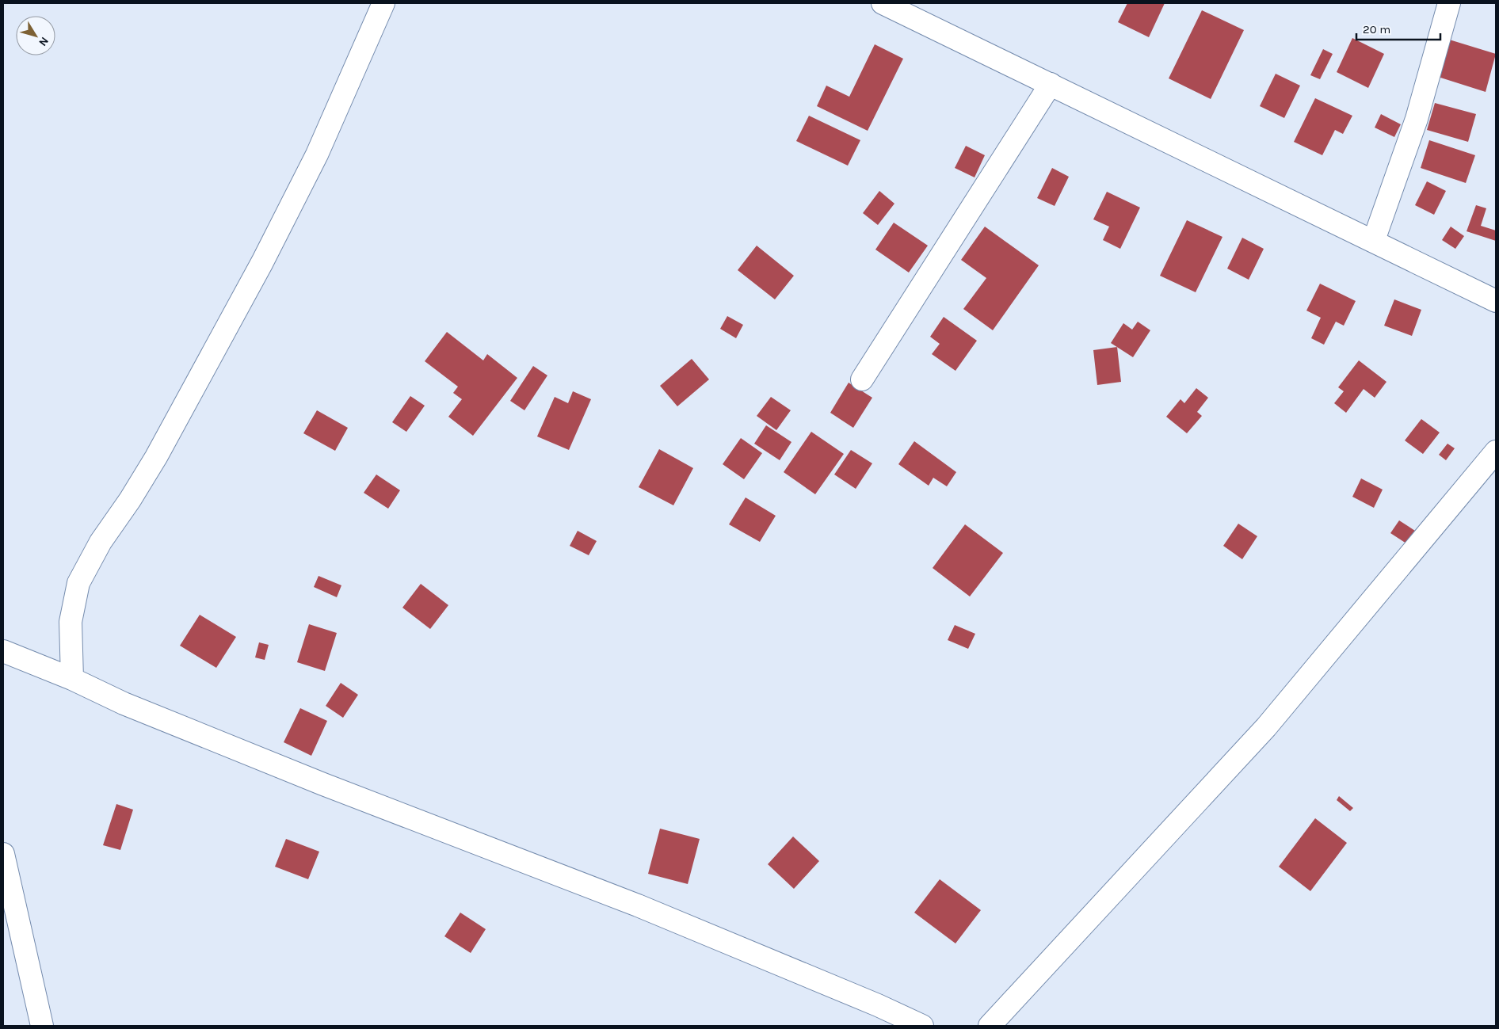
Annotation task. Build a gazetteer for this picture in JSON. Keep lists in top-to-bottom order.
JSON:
{
  "scale_bar": "20 m",
  "north": "bottom right"
}
